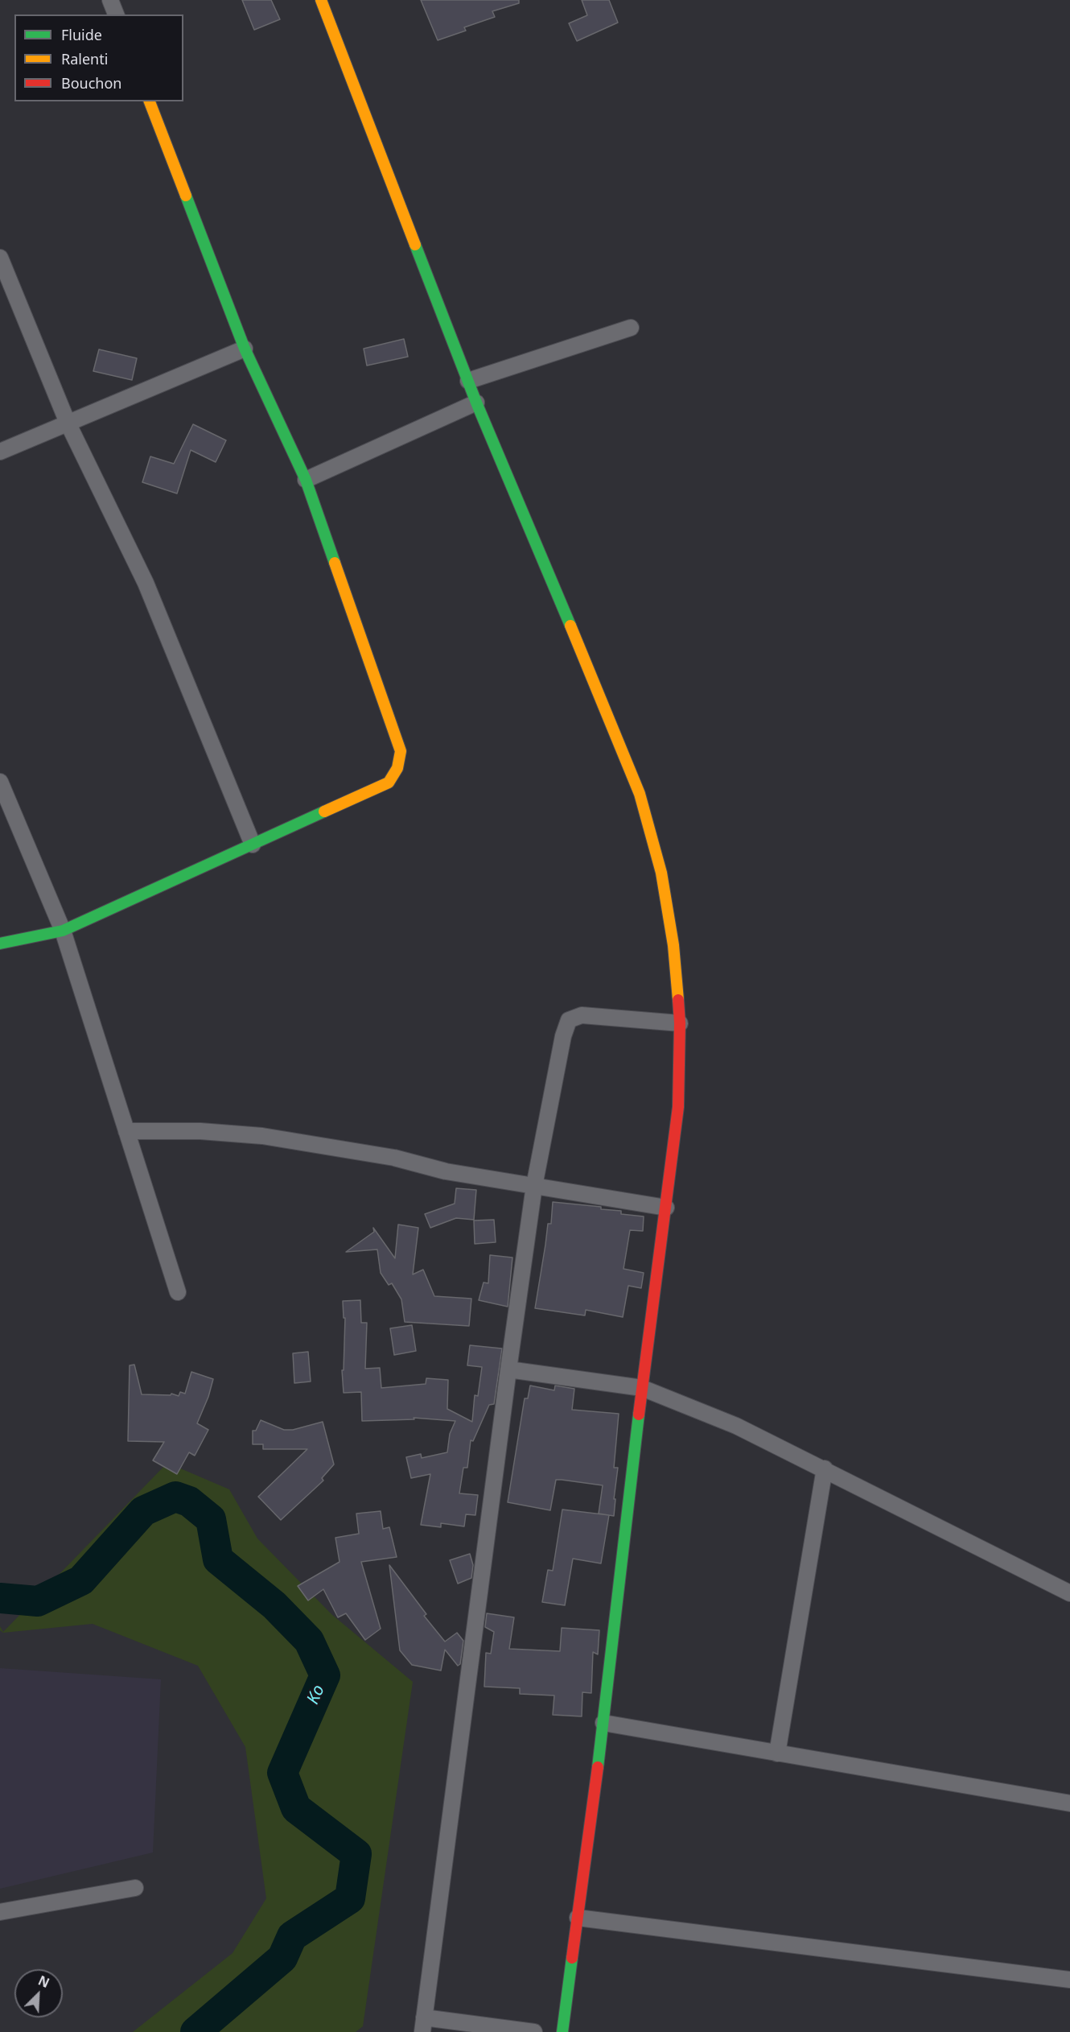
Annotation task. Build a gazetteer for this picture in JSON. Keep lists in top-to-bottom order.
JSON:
{
  "water": ["Ko"],
  "legend": ["Fluide", "Ralenti", "Bouchon"],
  "north": "top right"
}
